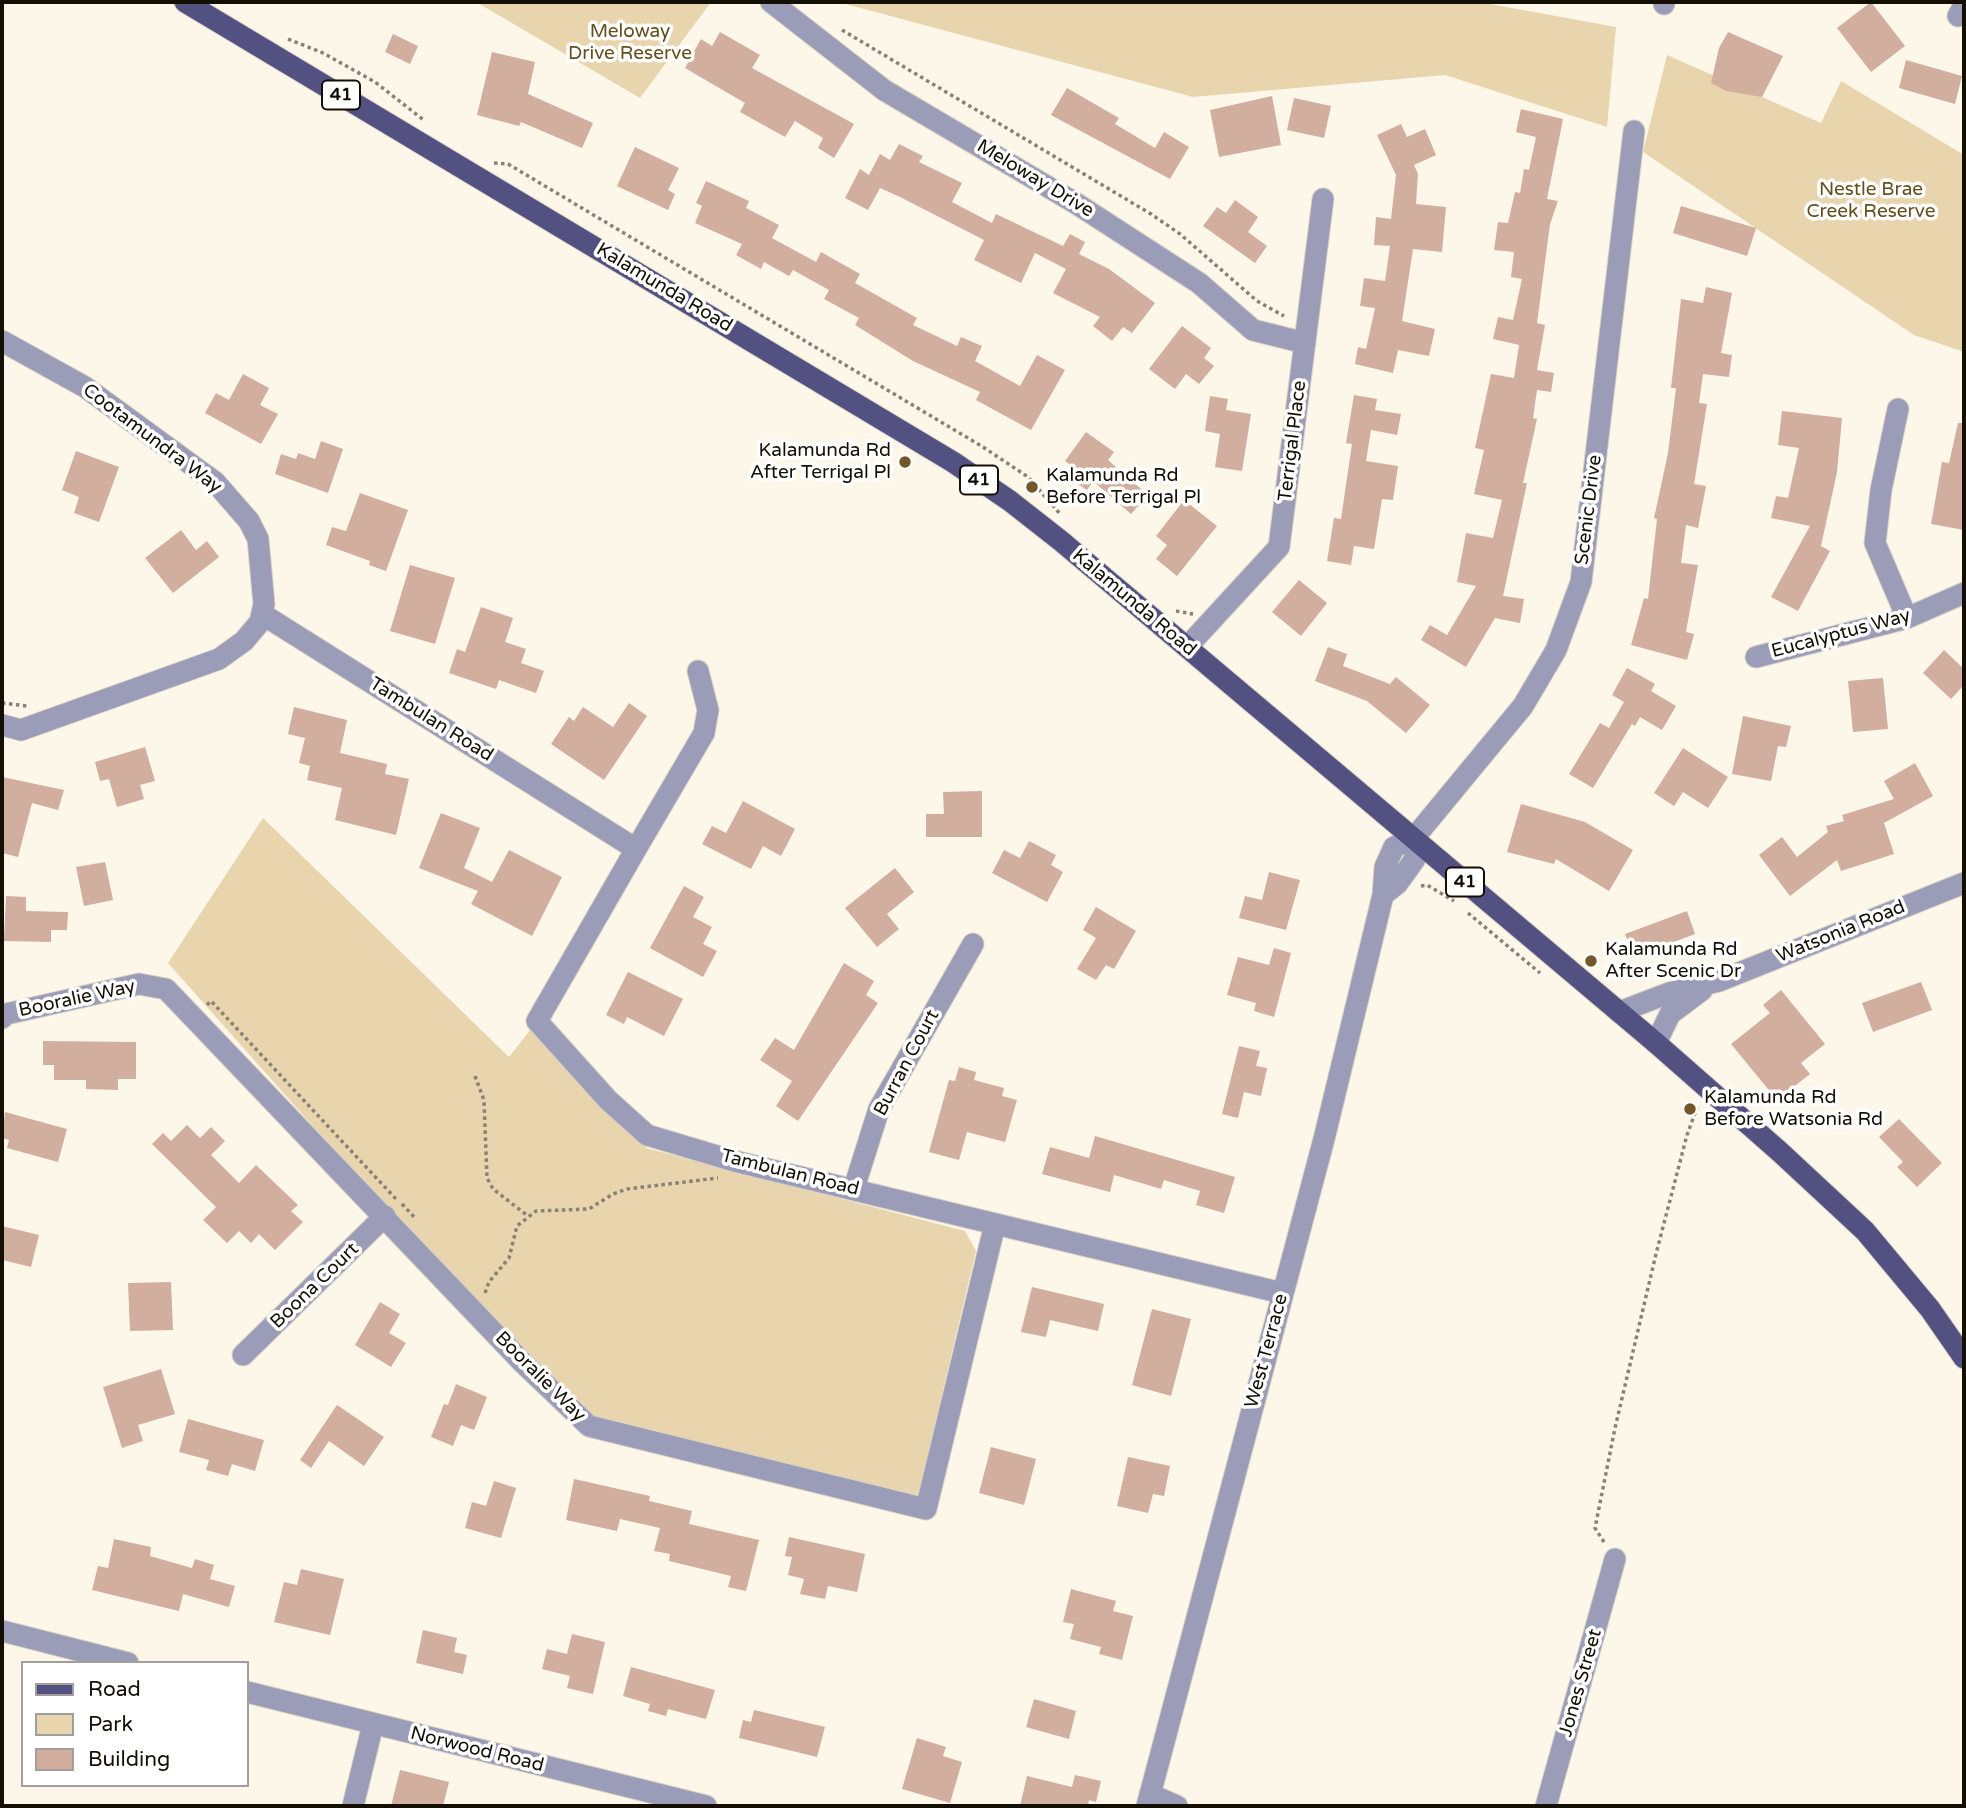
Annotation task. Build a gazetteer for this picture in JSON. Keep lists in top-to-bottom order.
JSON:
{
  "streets": {
    "main road": ["41", "Kalamunda Road"],
    "street": [
      "Meloway Drive",
      "Cootamundra Way",
      "Terrigal Place",
      "Scenic Drive",
      "Eucalyptus Way",
      "Tambulan Road",
      "Watsonia Road",
      "Booralie Way",
      "Burran Court",
      "Boona Court",
      "West Terrace",
      "Jones Street",
      "Norwood Road"
    ]
  },
  "crossings": [
    ["Meloway Drive", "Terrigal Place"],
    ["Kalamunda Road", "Terrigal Place"],
    ["Kalamunda Road", "Scenic Drive"],
    ["Kalamunda Road", "Watsonia Road"],
    ["Kalamunda Road", "West Terrace"],
    ["Cootamundra Way", "Tambulan Road"],
    ["Scenic Drive", "West Terrace"],
    ["Tambulan Road", "Booralie Way"],
    ["Tambulan Road", "Burran Court"],
    ["Tambulan Road", "West Terrace"],
    ["Booralie Way", "Boona Court"]
  ],
  "parks": ["Meloway Drive Reserve", "Nestle Brae Creek Reserve"],
  "places": [
    "Kalamunda Rd After Terrigal Pl",
    "Kalamunda Rd Before Terrigal Pl",
    "Kalamunda Rd After Scenic Dr",
    "Kalamunda Rd Before Watsonia Rd"
  ],
  "legend": ["Road", "Park", "Building"]
}
